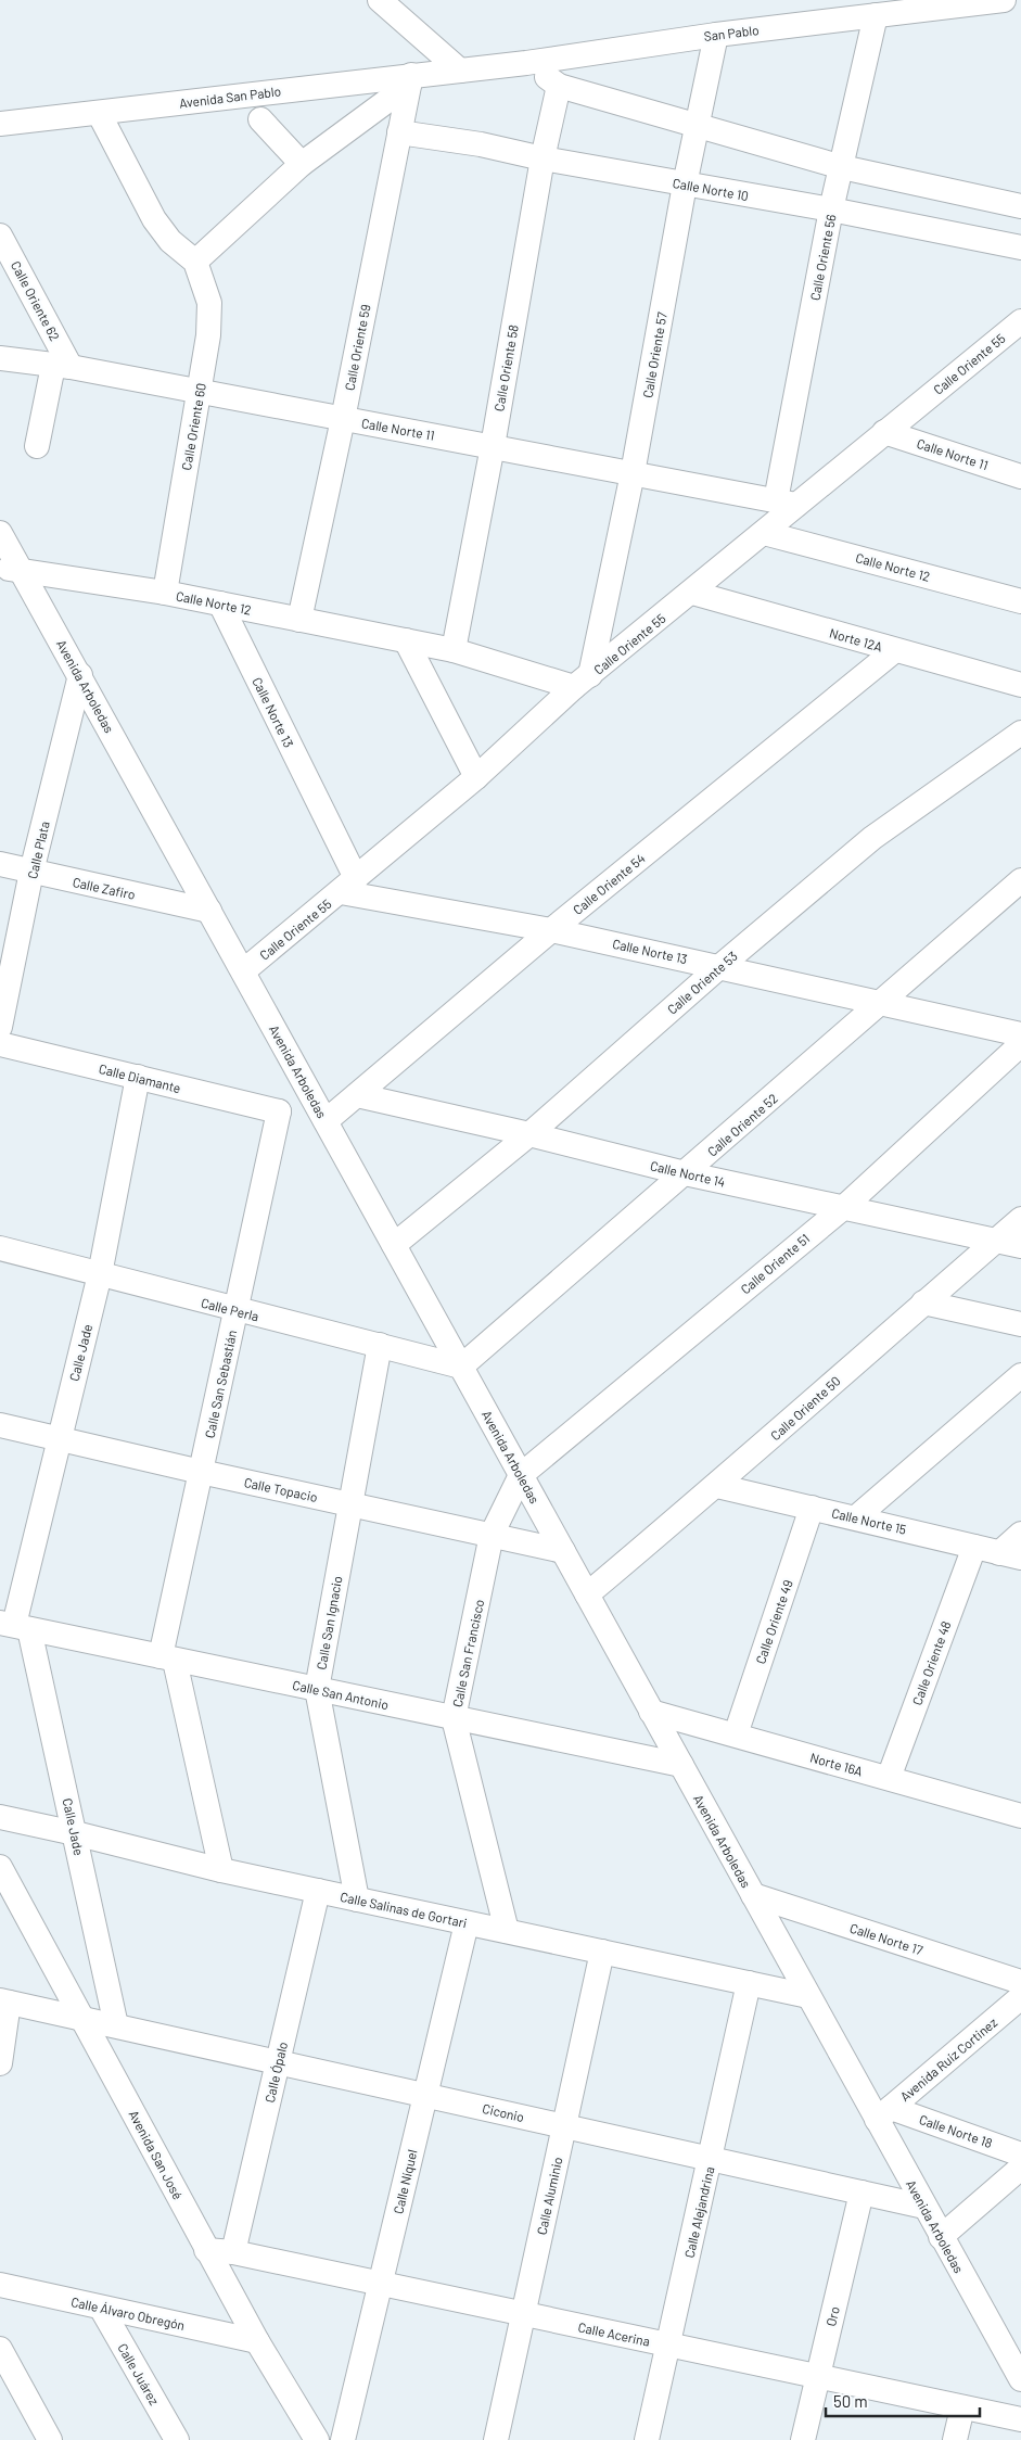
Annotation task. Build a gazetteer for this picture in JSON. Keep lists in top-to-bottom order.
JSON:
{
  "streets": {
    "street": [
      "San Pablo",
      "Avenida San Pablo",
      "Calle Norte 10",
      "Calle Oriente 56",
      "Calle Oriente 62",
      "Calle Oriente 59",
      "Calle Oriente 57",
      "Calle Oriente 55",
      "Calle Oriente 58",
      "Calle Oriente 60",
      "Calle Norte 11",
      "Calle Norte 12",
      "Norte 12A",
      "Avenida Arboledas",
      "Calle Norte 13",
      "Calle Plata",
      "Calle Oriente 54",
      "Calle Zafiro",
      "Calle Oriente 53",
      "Calle Diamante",
      "Calle Oriente 52",
      "Calle Norte 14",
      "Calle Oriente 51",
      "Calle Perla",
      "Calle Jade",
      "Calle San Sebastián",
      "Calle Oriente 50",
      "Calle Topacio",
      "Calle Norte 15",
      "Calle Oriente 49",
      "Calle San Ignacio",
      "Calle San Francisco",
      "Calle Oriente 48",
      "Calle San Antonio",
      "Norte 16A",
      "Calle Salinas de Gortari",
      "Calle Norte 17",
      "Avenida Ruiz Cortinez",
      "Calle Ópalo",
      "Ciconio",
      "Calle Norte 18",
      "Avenida San José",
      "Calle Níquel",
      "Calle Aluminio",
      "Calle Alejandrina",
      "Calle Álvaro Obregón",
      "Oro",
      "Calle Acerina",
      "Calle Juárez"
    ]
  },
  "crossings": [
    ["San Pablo", "Avenida San Pablo"],
    ["San Pablo", "Calle Oriente 56"],
    ["San Pablo", "Calle Oriente 57"],
    ["Avenida San Pablo", "Calle Oriente 59"],
    ["Calle Norte 10", "Calle Oriente 56"],
    ["Calle Norte 10", "Calle Oriente 59"],
    ["Calle Norte 10", "Calle Oriente 57"],
    ["Calle Norte 10", "Calle Oriente 58"],
    ["Calle Oriente 56", "Calle Oriente 55"],
    ["Calle Oriente 56", "Calle Norte 11"],
    ["Calle Oriente 62", "Calle Norte 11"],
    ["Calle Oriente 59", "Calle Norte 11"],
    ["Calle Oriente 59", "Calle Norte 12"],
    ["Calle Oriente 57", "Calle Oriente 55"],
    ["Calle Oriente 57", "Calle Norte 11"],
    ["Calle Oriente 57", "Calle Norte 12"],
    ["Calle Oriente 55", "Calle Norte 11"],
    ["Calle Oriente 55", "Calle Norte 12"],
    ["Calle Oriente 55", "Norte 12A"],
    ["Calle Oriente 55", "Avenida Arboledas"],
    ["Calle Oriente 55", "Calle Norte 13"],
    ["Calle Oriente 58", "Calle Norte 11"],
    ["Calle Oriente 58", "Calle Norte 12"],
    ["Calle Oriente 60", "Calle Norte 11"],
    ["Calle Oriente 60", "Calle Norte 12"],
    ["Calle Norte 12", "Avenida Arboledas"],
    ["Calle Norte 12", "Calle Norte 13"],
    ["Norte 12A", "Calle Oriente 54"],
    ["Avenida Arboledas", "Calle Plata"],
    ["Avenida Arboledas", "Calle Oriente 54"],
    ["Avenida Arboledas", "Calle Zafiro"],
    ["Avenida Arboledas", "Calle Oriente 53"],
    ["Avenida Arboledas", "Calle Oriente 52"],
    ["Avenida Arboledas", "Calle Oriente 51"],
    ["Avenida Arboledas", "Calle Perla"],
    ["Avenida Arboledas", "Calle Oriente 50"],
    ["Avenida Arboledas", "Calle Topacio"],
    ["Avenida Arboledas", "Calle San Francisco"],
    ["Avenida Arboledas", "Calle San Antonio"],
    ["Avenida Arboledas", "Norte 16A"],
    ["Avenida Arboledas", "Calle Salinas de Gortari"],
    ["Avenida Arboledas", "Calle Norte 17"],
    ["Avenida Arboledas", "Avenida Ruiz Cortinez"],
    ["Avenida Arboledas", "Ciconio"],
    ["Avenida Arboledas", "Calle Norte 18"],
    ["Calle Norte 13", "Calle Oriente 54"],
    ["Calle Norte 13", "Calle Oriente 53"],
    ["Calle Norte 13", "Calle Oriente 52"],
    ["Calle Plata", "Calle Zafiro"],
    ["Calle Oriente 54", "Calle Norte 14"],
    ["Calle Oriente 53", "Calle Norte 14"],
    ["Calle Diamante", "Calle Jade"],
    ["Calle Diamante", "Calle San Sebastián"],
    ["Calle Oriente 52", "Calle Norte 14"],
    ["Calle Oriente 52", "Calle Perla"],
    ["Calle Norte 14", "Calle Oriente 51"],
    ["Calle Norte 14", "Calle Oriente 50"],
    ["Calle Oriente 51", "Calle San Francisco"],
    ["Calle Perla", "Calle Jade"],
    ["Calle Perla", "Calle San Sebastián"],
    ["Calle Perla", "Calle San Ignacio"],
    ["Calle Jade", "Calle Topacio"],
    ["Calle Jade", "Calle San Antonio"],
    ["Calle Jade", "Calle Salinas de Gortari"],
    ["Calle Jade", "Ciconio"],
    ["Calle San Sebastián", "Calle Topacio"],
    ["Calle San Sebastián", "Calle San Antonio"],
    ["Calle San Sebastián", "Calle Salinas de Gortari"],
    ["Calle Oriente 50", "Calle Norte 15"],
    ["Calle Topacio", "Calle San Ignacio"],
    ["Calle Topacio", "Calle San Francisco"],
    ["Calle Norte 15", "Calle Oriente 49"],
    ["Calle Norte 15", "Calle Oriente 48"],
    ["Calle Oriente 49", "Norte 16A"],
    ["Calle San Ignacio", "Calle San Antonio"],
    ["Calle San Ignacio", "Calle Salinas de Gortari"],
    ["Calle San Francisco", "Calle San Antonio"],
    ["Calle San Francisco", "Calle Salinas de Gortari"],
    ["Calle Oriente 48", "Norte 16A"],
    ["Calle Salinas de Gortari", "Calle Ópalo"],
    ["Calle Salinas de Gortari", "Calle Níquel"],
    ["Calle Salinas de Gortari", "Calle Aluminio"],
    ["Calle Salinas de Gortari", "Calle Alejandrina"],
    ["Avenida Ruiz Cortinez", "Calle Norte 18"],
    ["Calle Ópalo", "Ciconio"],
    ["Calle Ópalo", "Calle Acerina"],
    ["Ciconio", "Avenida San José"],
    ["Ciconio", "Calle Níquel"],
    ["Ciconio", "Calle Aluminio"],
    ["Ciconio", "Calle Alejandrina"],
    ["Ciconio", "Oro"],
    ["Avenida San José", "Calle Álvaro Obregón"],
    ["Avenida San José", "Calle Acerina"],
    ["Calle Níquel", "Calle Acerina"],
    ["Calle Aluminio", "Calle Acerina"],
    ["Calle Alejandrina", "Calle Acerina"],
    ["Calle Álvaro Obregón", "Calle Juárez"],
    ["Oro", "Calle Acerina"]
  ],
  "scale_bar": "50 m"
}
